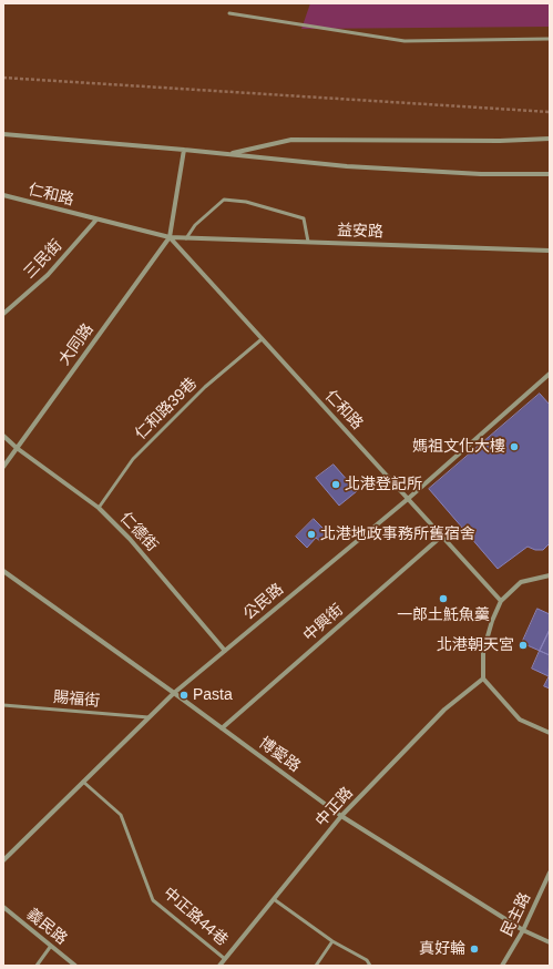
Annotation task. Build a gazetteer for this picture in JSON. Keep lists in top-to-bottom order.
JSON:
{
  "streets": {
    "street": [
      "仁和路",
      "益安路",
      "三民街",
      "大同路",
      "仁德街",
      "公民路",
      "中興街",
      "博愛路",
      "中正路",
      "民主路",
      "義民路"
    ],
    "lane": ["仁和路39巷", "賜福街", "中正路44巷"]
  },
  "crossings": [
    ["仁和路", "益安路"],
    ["仁和路", "三民街"],
    ["仁和路", "大同路"],
    ["仁和路", "仁和路39巷"],
    ["仁和路", "公民路"],
    ["仁和路", "中興街"],
    ["益安路", "大同路"],
    ["大同路", "仁德街"],
    ["仁和路39巷", "仁德街"],
    ["仁德街", "公民路"],
    ["公民路", "賜福街"],
    ["公民路", "博愛路"],
    ["公民路", "中正路44巷"],
    ["中興街", "博愛路"],
    ["博愛路", "中正路"],
    ["博愛路", "民主路"],
    ["中正路", "中正路44巷"]
  ],
  "places": [
    "媽祖文化大樓",
    "北港登記所",
    "北港地政事務所舊宿舍",
    "一郎土魠魚羹",
    "北港朝天宮",
    "Pasta",
    "真好輪"
  ]
}
